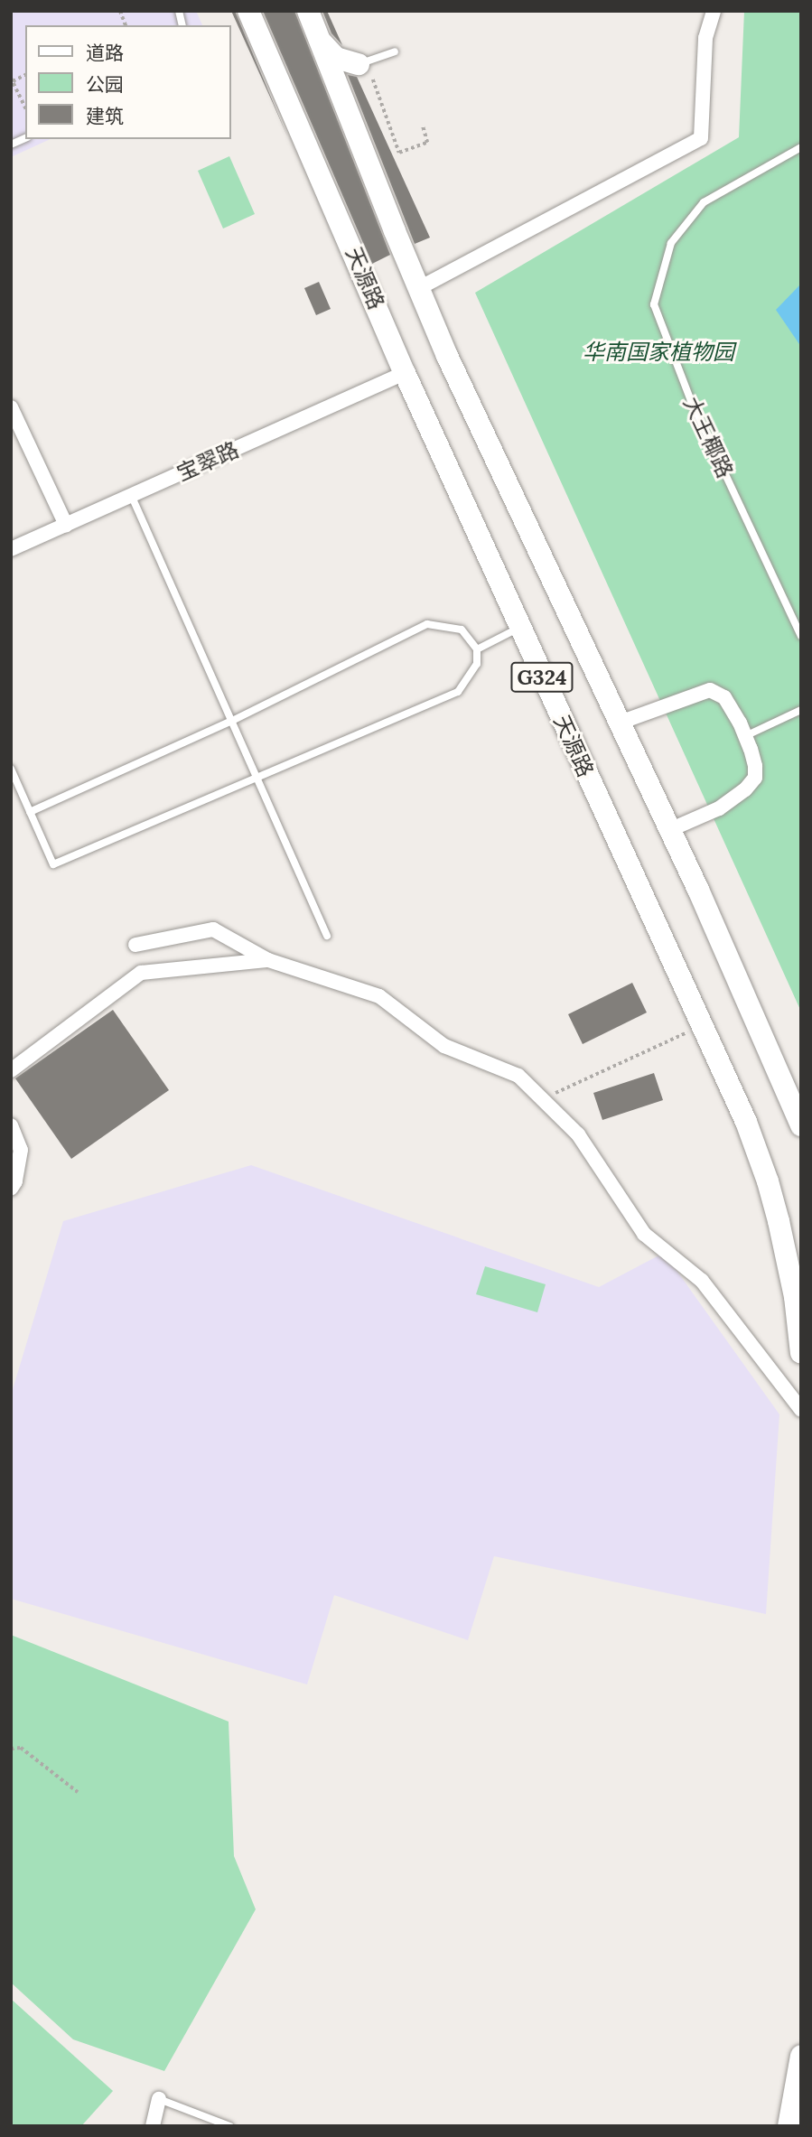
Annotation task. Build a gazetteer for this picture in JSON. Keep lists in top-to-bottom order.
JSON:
{
  "streets": {
    "highway": ["天源路", "G324"],
    "street": ["宝翠路"],
    "lane": ["大王椰路"]
  },
  "crossings": [
    ["天源路", "宝翠路"]
  ],
  "parks": ["华南国家植物园"],
  "legend": ["道路", "公园", "建筑"]
}
